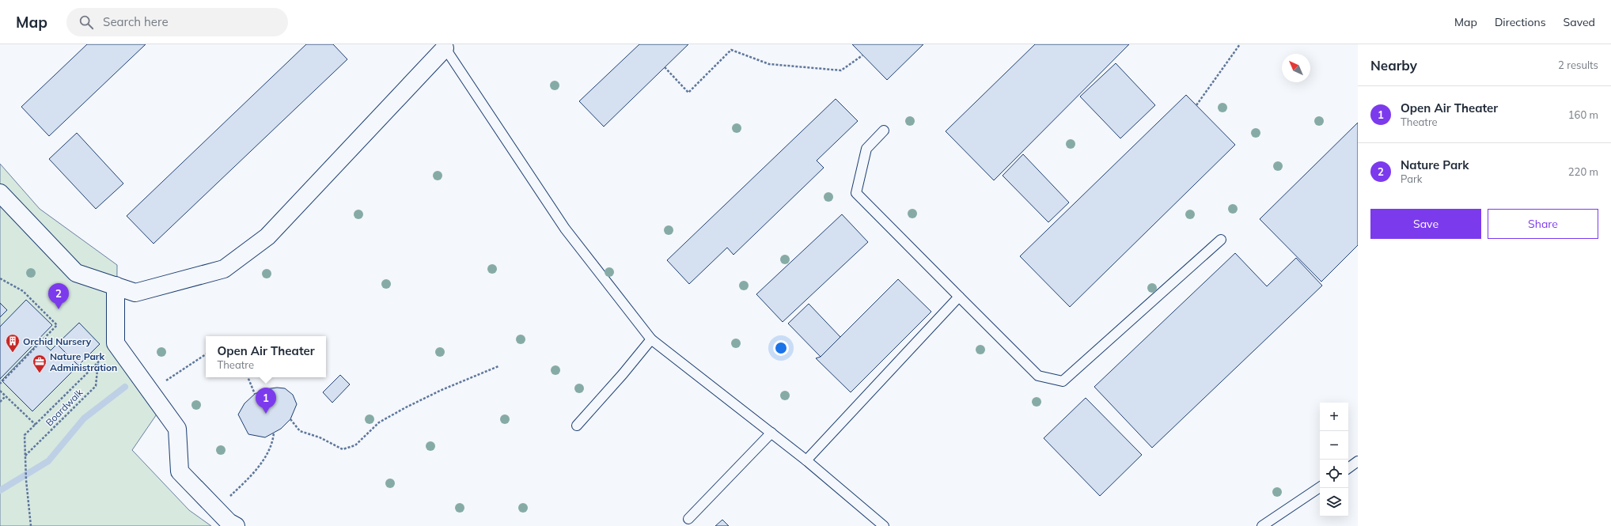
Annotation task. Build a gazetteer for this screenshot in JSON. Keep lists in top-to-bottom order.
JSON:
{
  "streets": {
    "path": ["Boardwalk"]
  },
  "places": {
    "building": ["Orchid Nursery"],
    "office": ["Nature Park Administration"]
  },
  "north": "top left",
  "page": {
    "header": "Map",
    "search": "Search here",
    "nav": ["Map", "Directions", "Saved"],
    "heading": ["Nearby", "2 results"],
    "list": [
      {
        "mark": "1",
        "name": "Open Air Theater",
        "note": "Theatre",
        "value": "160 m"
      },
      {
        "mark": "2",
        "name": "Nature Park",
        "note": "Park",
        "value": "220 m"
      }
    ],
    "buttons": ["Save", "Share"],
    "pins": ["2", "1"],
    "popup": ["Open Air Theater", "Theatre"],
    "map_buttons": ["+", "−"]
  }
}
